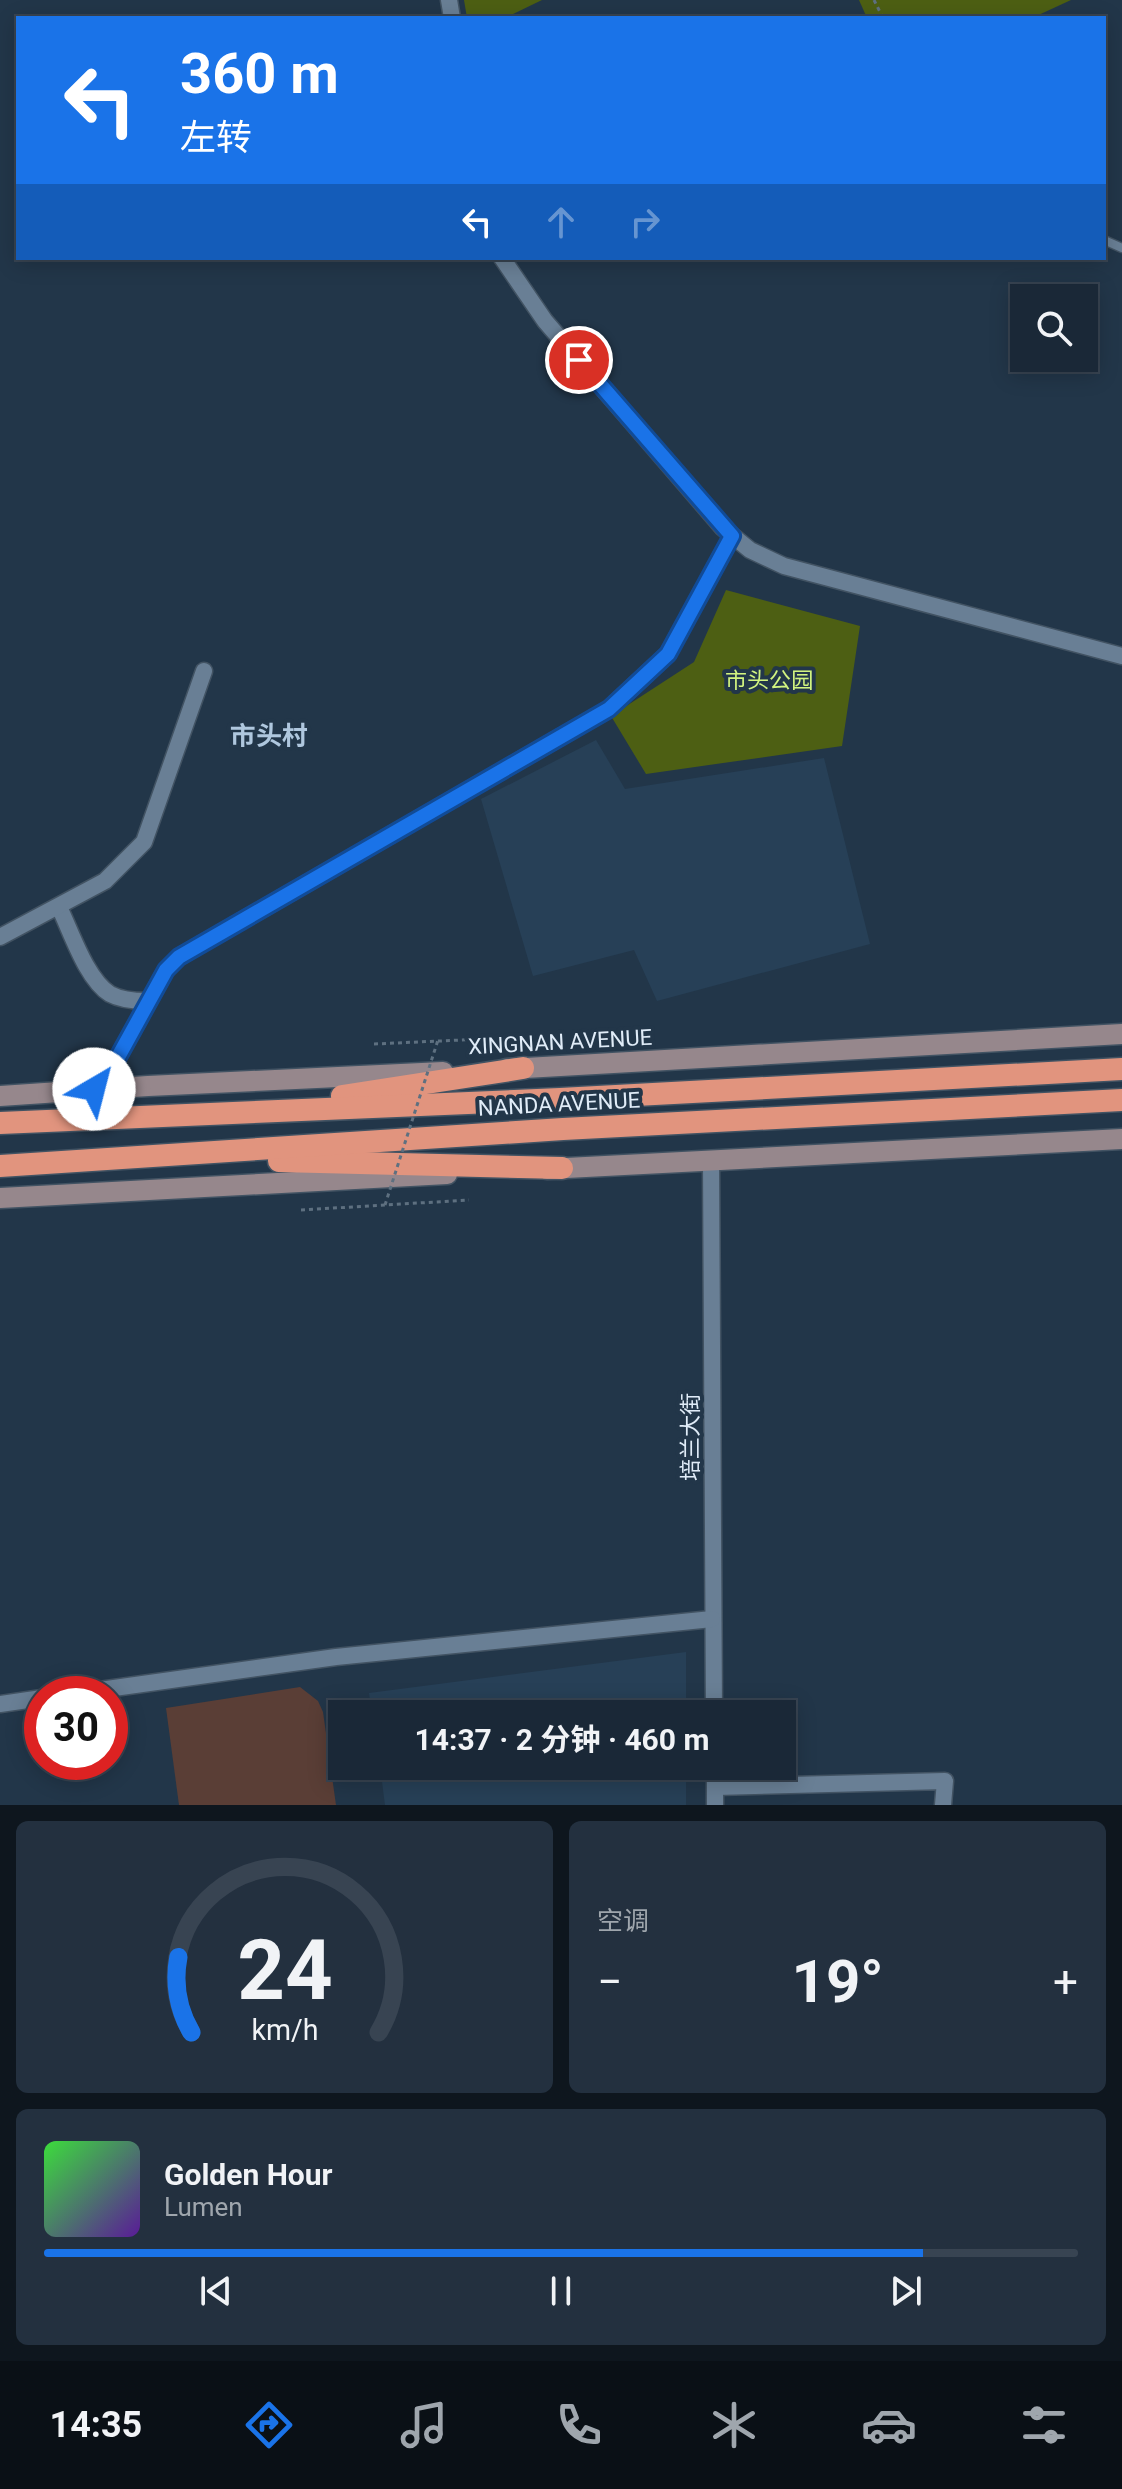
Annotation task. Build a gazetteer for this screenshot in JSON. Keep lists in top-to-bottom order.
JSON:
{
  "streets": {
    "highway": ["NANDA AVENUE"],
    "main road": ["XINGNAN AVENUE"],
    "street": ["培兰大街"]
  },
  "districts": ["市头村"],
  "parks": ["市头公园"],
  "page": {
    "turn": ["360 m", "左转"],
    "limit": "30",
    "trip": "14:37 · 2 分钟 · 460 m",
    "tile": "空调",
    "heat": ["−", "19°", "+"],
    "song": ["Golden Hour", "Lumen"],
    "tabs": "14:35",
    "gauge": ["24", "km/h"]
  }
}
